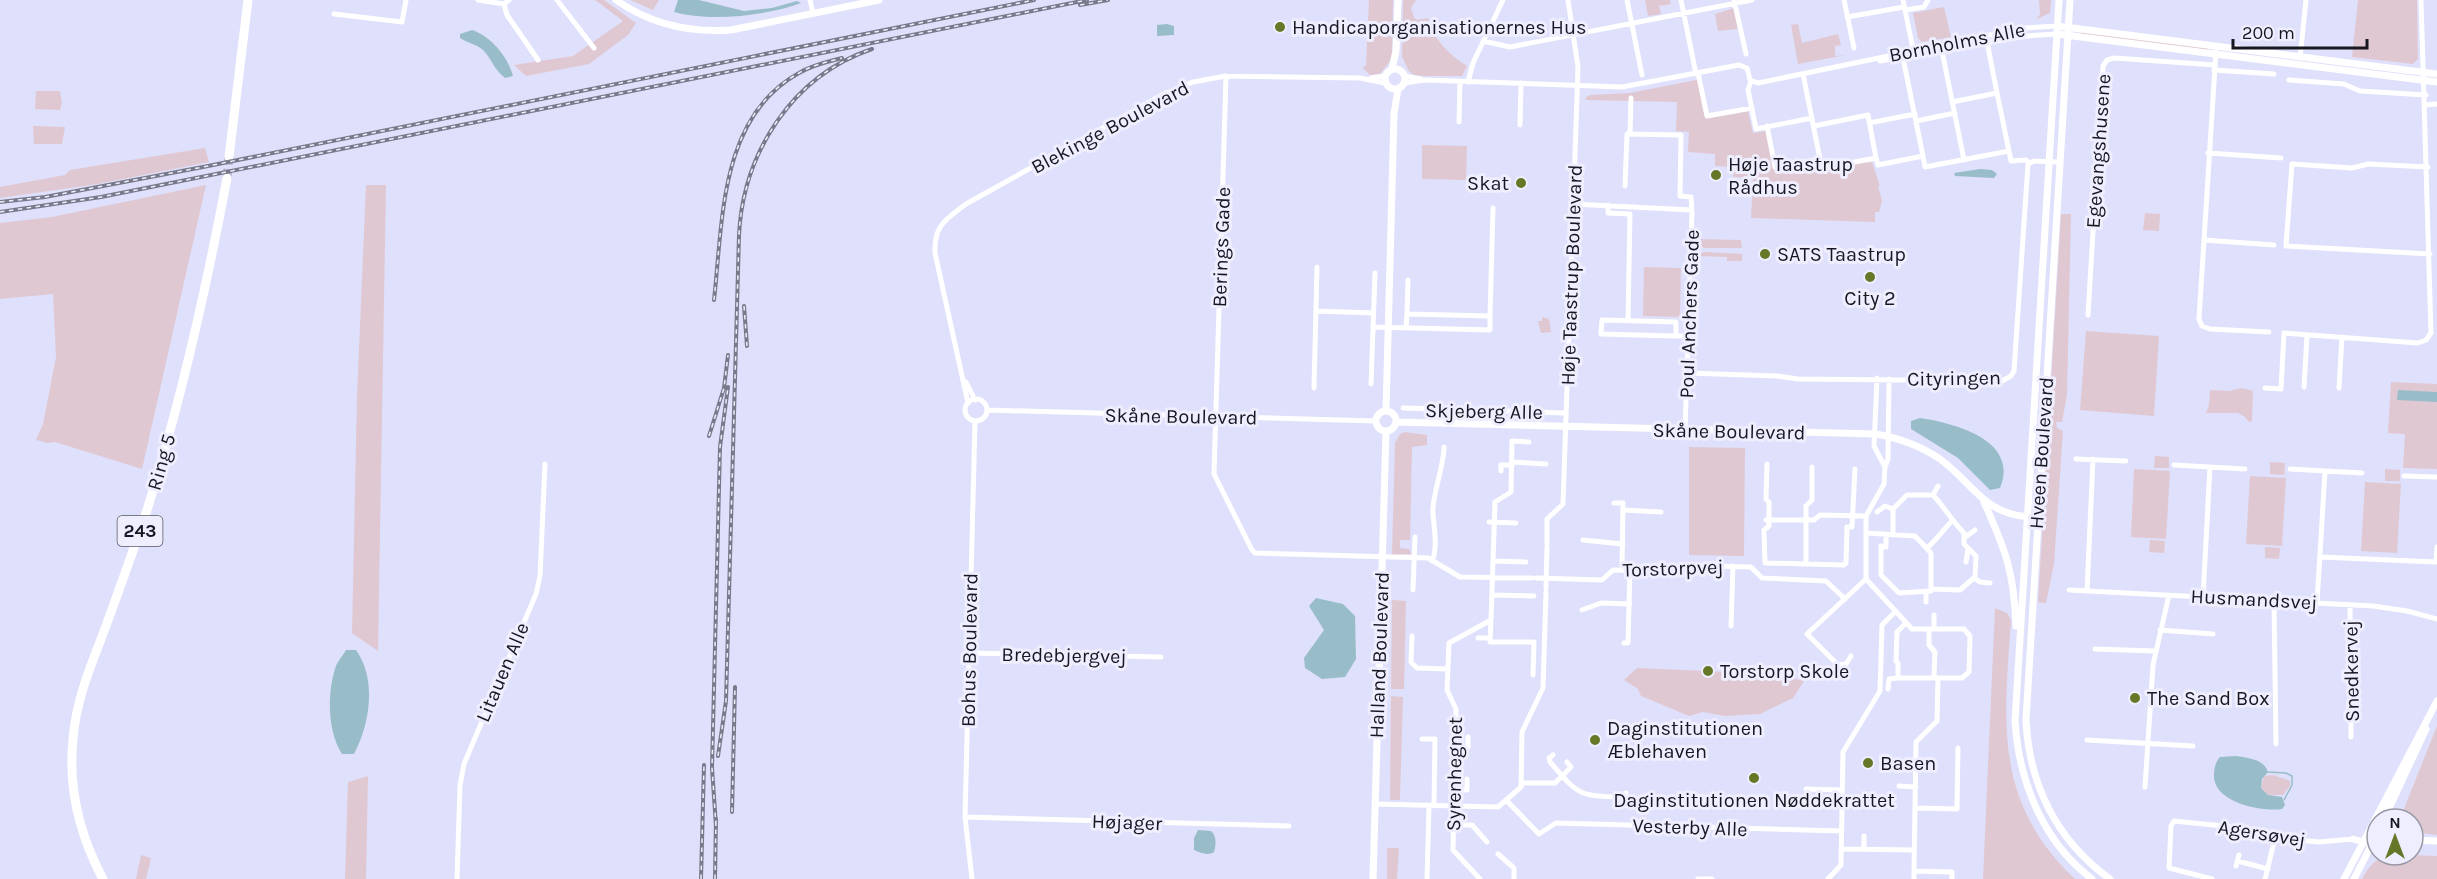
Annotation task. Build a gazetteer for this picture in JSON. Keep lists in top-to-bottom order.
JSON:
{
  "streets": {
    "highway": ["Ring 5", "243"],
    "street": [
      "Bornholms Alle",
      "Blekinge Boulevard",
      "Egevangshusene",
      "Berings Gade",
      "Høje Taastrup Boulevard",
      "Poul Anchers Gade",
      "Cityringen",
      "Skjeberg Alle",
      "Skåne Boulevard",
      "Hveen Boulevard",
      "Torstorpvej",
      "Husmandsvej",
      "Bohus Boulevard",
      "Bredebjergvej",
      "Halland Boulevard",
      "Snedkervej",
      "Litauen Alle",
      "Syrenhegnet",
      "Højager",
      "Vesterby Alle",
      "Agersøvej"
    ]
  },
  "crossings": [
    ["Bornholms Alle", "Hveen Boulevard"],
    ["Blekinge Boulevard", "Berings Gade"],
    ["Berings Gade", "Skåne Boulevard"],
    ["Berings Gade", "Halland Boulevard"],
    ["Høje Taastrup Boulevard", "Poul Anchers Gade"],
    ["Høje Taastrup Boulevard", "Skjeberg Alle"],
    ["Høje Taastrup Boulevard", "Torstorpvej"],
    ["Poul Anchers Gade", "Cityringen"],
    ["Poul Anchers Gade", "Skåne Boulevard"],
    ["Skåne Boulevard", "Hveen Boulevard"],
    ["Skåne Boulevard", "Bohus Boulevard"],
    ["Skåne Boulevard", "Halland Boulevard"],
    ["Husmandsvej", "Snedkervej"],
    ["Bohus Boulevard", "Bredebjergvej"],
    ["Bohus Boulevard", "Højager"]
  ],
  "places": [
    "Handicaporganisationernes Hus",
    "Høje Taastrup Rådhus",
    "Skat",
    "SATS Taastrup",
    "City 2",
    "Torstorp Skole",
    "The Sand Box",
    "Daginstitutionen Æblehaven",
    "Basen",
    "Daginstitutionen Nøddekrattet"
  ],
  "scale_bar": "200 m",
  "north": "top"
}
